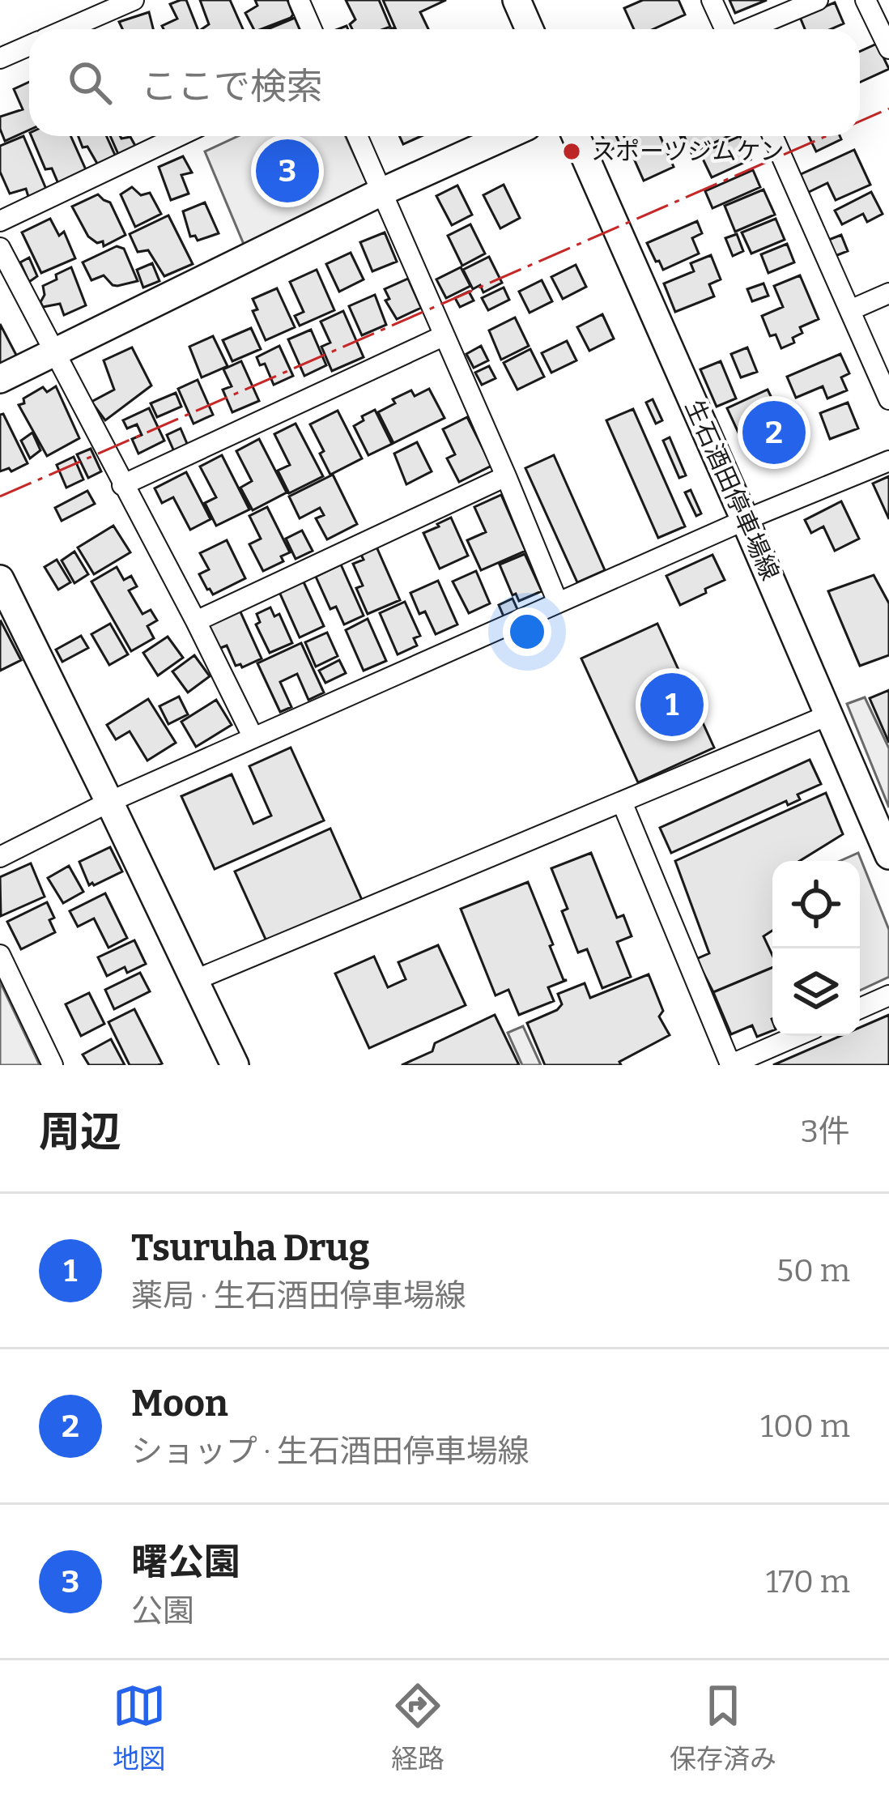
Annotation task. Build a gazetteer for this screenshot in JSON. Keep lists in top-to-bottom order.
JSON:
{
  "streets": {
    "street": ["生石酒田停車場線"]
  },
  "places": ["スポーツジムケン"],
  "page": {
    "search": "ここで検索",
    "pins": ["3", "2", "1"],
    "heading": ["周辺", "3件"],
    "list": [
      {
        "mark": "1",
        "name": "Tsuruha Drug",
        "note": "薬局 · 生石酒田停車場線",
        "value": "50 m"
      },
      {
        "mark": "2",
        "name": "Moon",
        "note": "ショップ · 生石酒田停車場線",
        "value": "100 m"
      },
      {
        "mark": "3",
        "name": "曙公園",
        "note": "公園",
        "value": "170 m"
      }
    ],
    "nav": ["地図", "経路", "保存済み"]
  }
}
